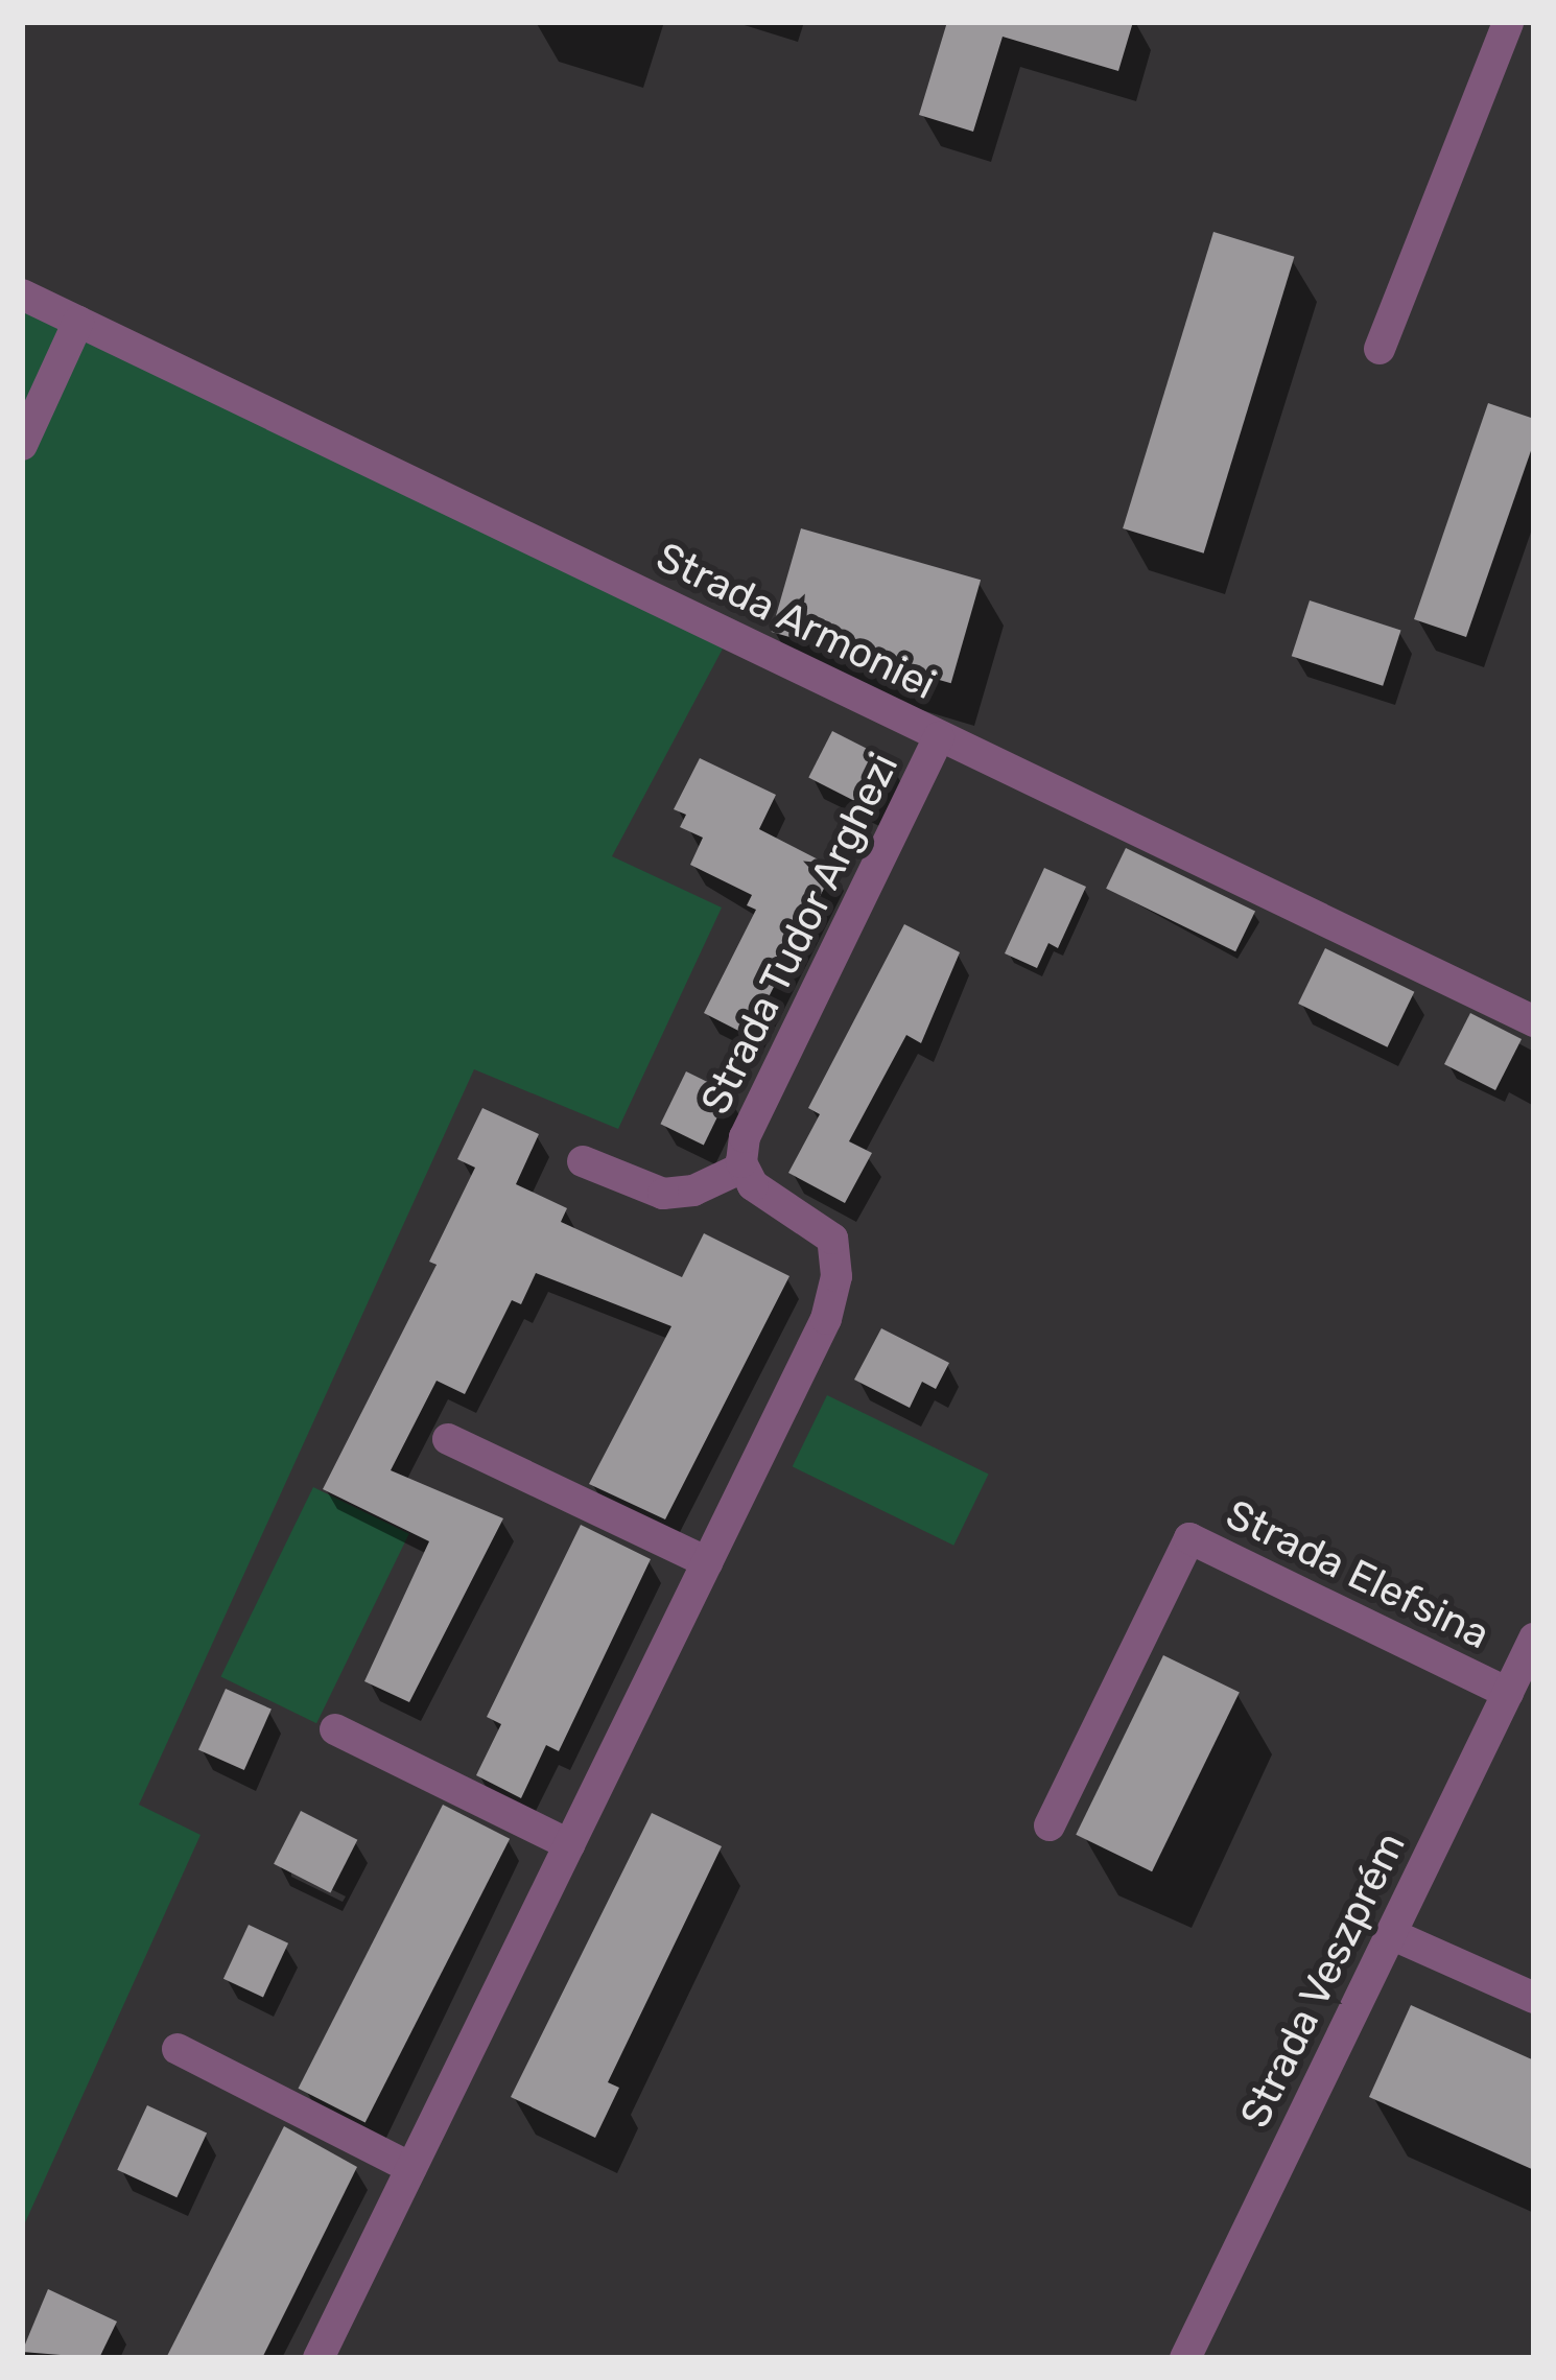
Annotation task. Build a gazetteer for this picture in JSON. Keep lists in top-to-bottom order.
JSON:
{
  "streets": {
    "street": [
      "Strada Armoniei",
      "Strada Tudor Arghezi",
      "Strada Elefsina",
      "Strada Veszprém"
    ]
  },
  "crossings": [
    ["Strada Armoniei", "Strada Tudor Arghezi"],
    ["Strada Elefsina", "Strada Veszprém"]
  ]
}
